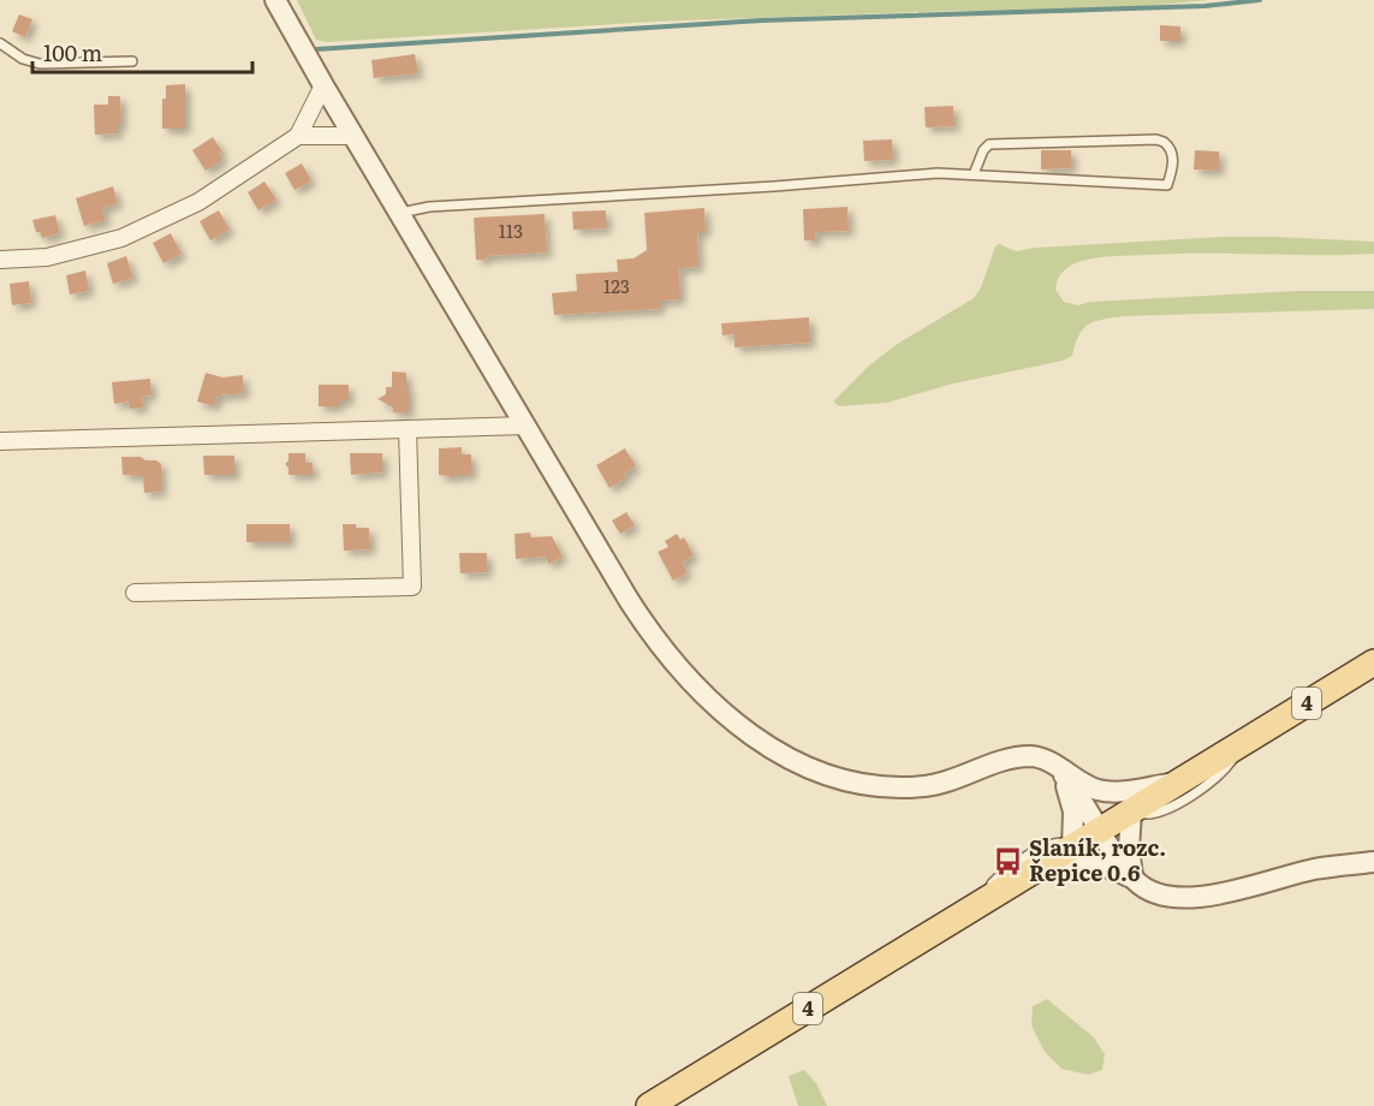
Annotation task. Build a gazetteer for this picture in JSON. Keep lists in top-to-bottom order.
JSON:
{
  "streets": {
    "main road": ["4"]
  },
  "places": {
    "bus stop": ["Slaník, rozc. Řepice 0.6"]
  },
  "house_numbers": ["113", "123"],
  "scale_bar": "100 m"
}
